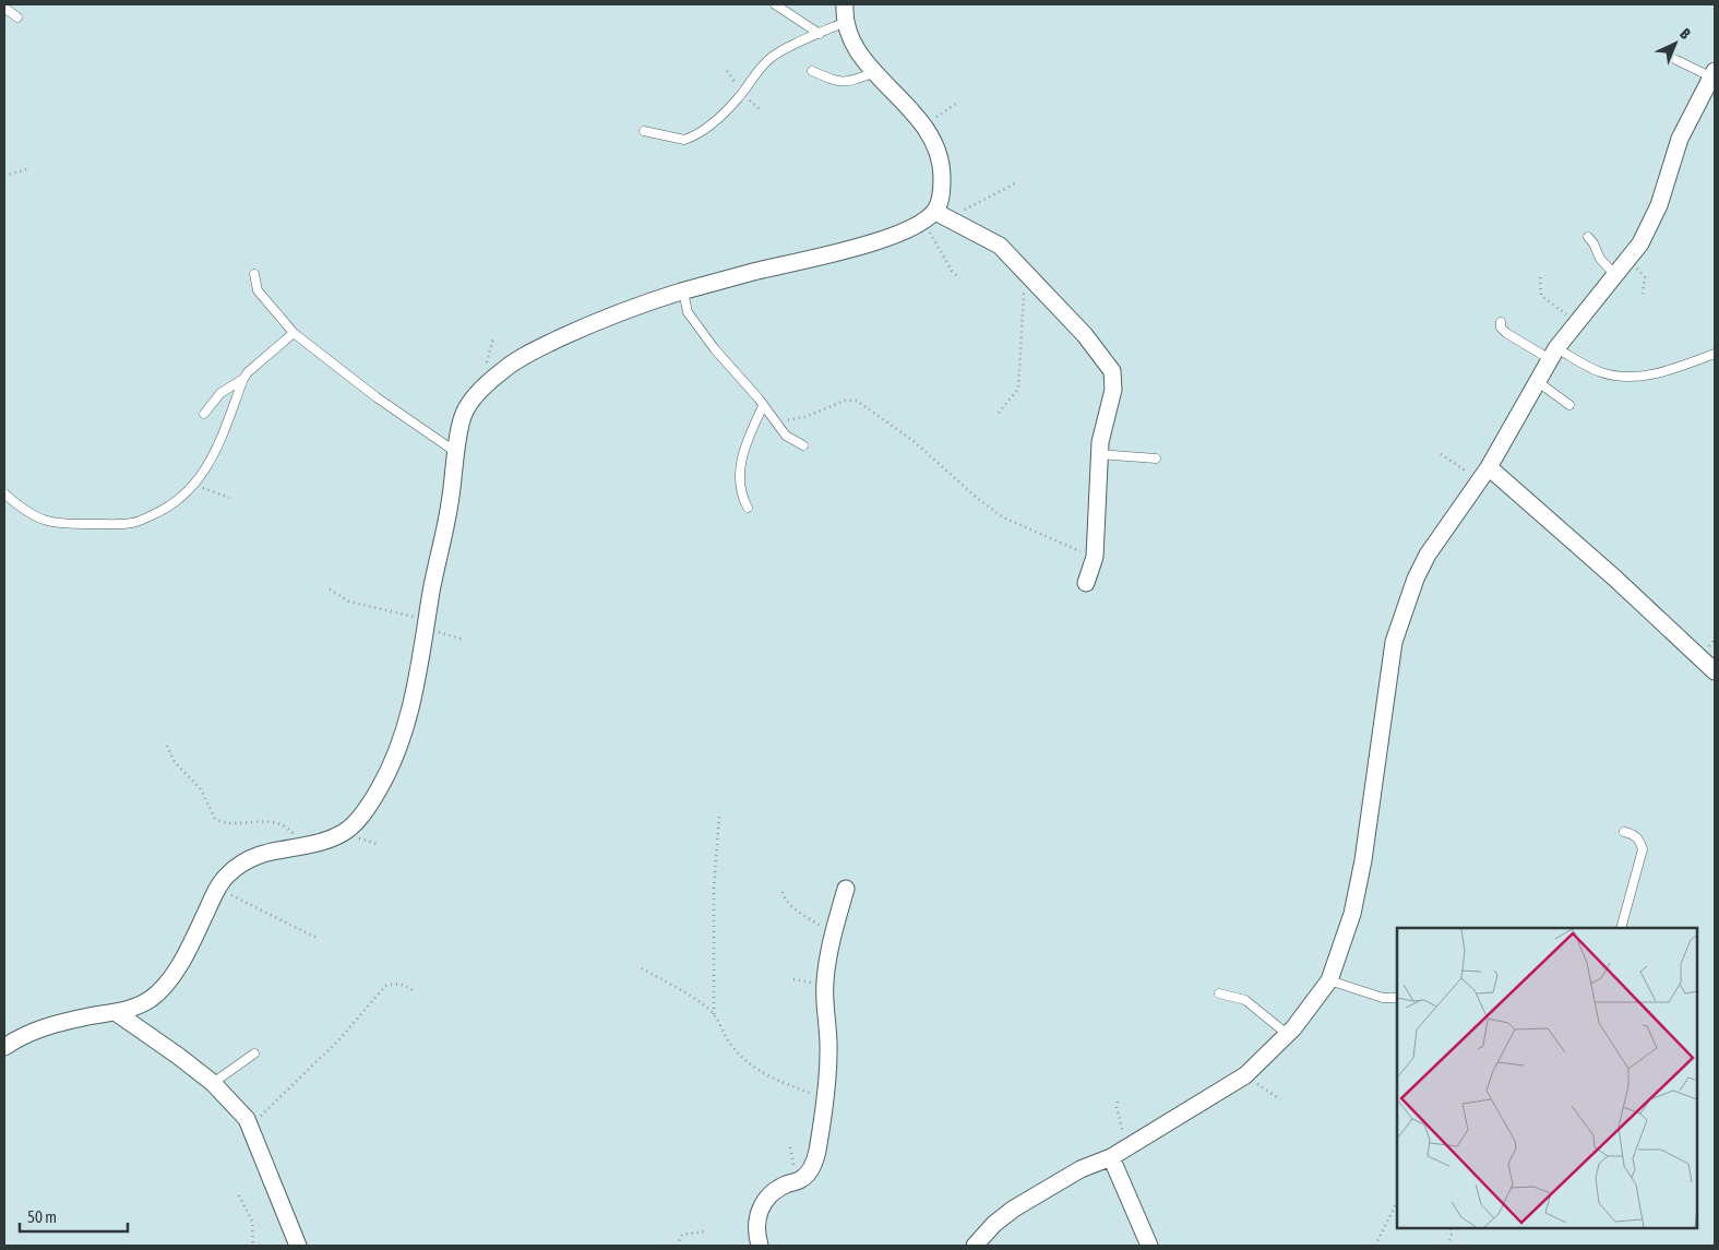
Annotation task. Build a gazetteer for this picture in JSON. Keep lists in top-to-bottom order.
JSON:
{
  "scale_bar": "50 m",
  "north": "top right"
}
